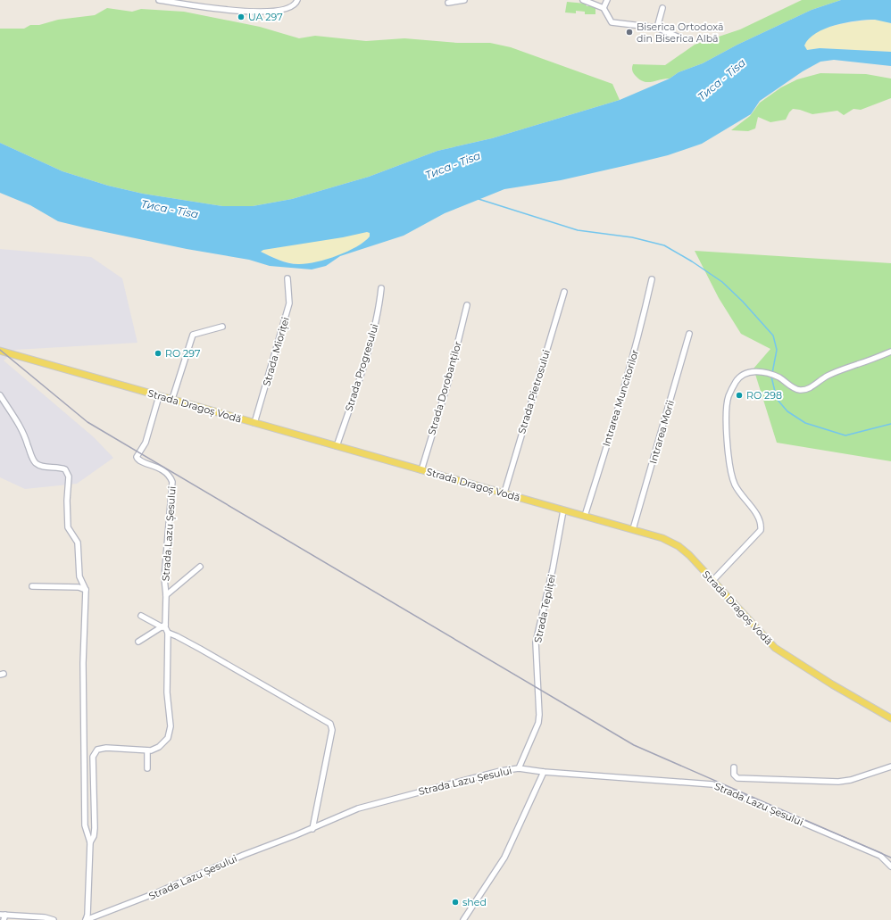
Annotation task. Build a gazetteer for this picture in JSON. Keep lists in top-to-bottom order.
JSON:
{
  "streets": {
    "main road": ["Strada Dragoș Vodă"],
    "street": [
      "Strada Mioriței",
      "Strada Progresului",
      "Strada Dorobanților",
      "Strada Pietrosului",
      "Intrarea Muncitorilor",
      "Intrarea Morii",
      "Strada Lazu Șesului",
      "Strada Tepliței"
    ]
  },
  "crossings": [
    ["Strada Mioriței", "Strada Dragoș Vodă"],
    ["Strada Progresului", "Strada Dragoș Vodă"],
    ["Strada Dorobanților", "Strada Dragoș Vodă"],
    ["Strada Pietrosului", "Strada Dragoș Vodă"],
    ["Intrarea Muncitorilor", "Strada Dragoș Vodă"],
    ["Strada Dragoș Vodă", "Intrarea Morii"],
    ["Strada Dragoș Vodă", "Strada Lazu Șesului"],
    ["Strada Dragoș Vodă", "Strada Tepliței"],
    ["Strada Lazu Șesului", "Strada Tepliței"]
  ],
  "water": ["Тиса - Tisa"],
  "places": [
    "UA 297",
    "Biserica Ortodoxă din Biserica Albă",
    "RO 297",
    "RO 298",
    "shed"
  ]
}
